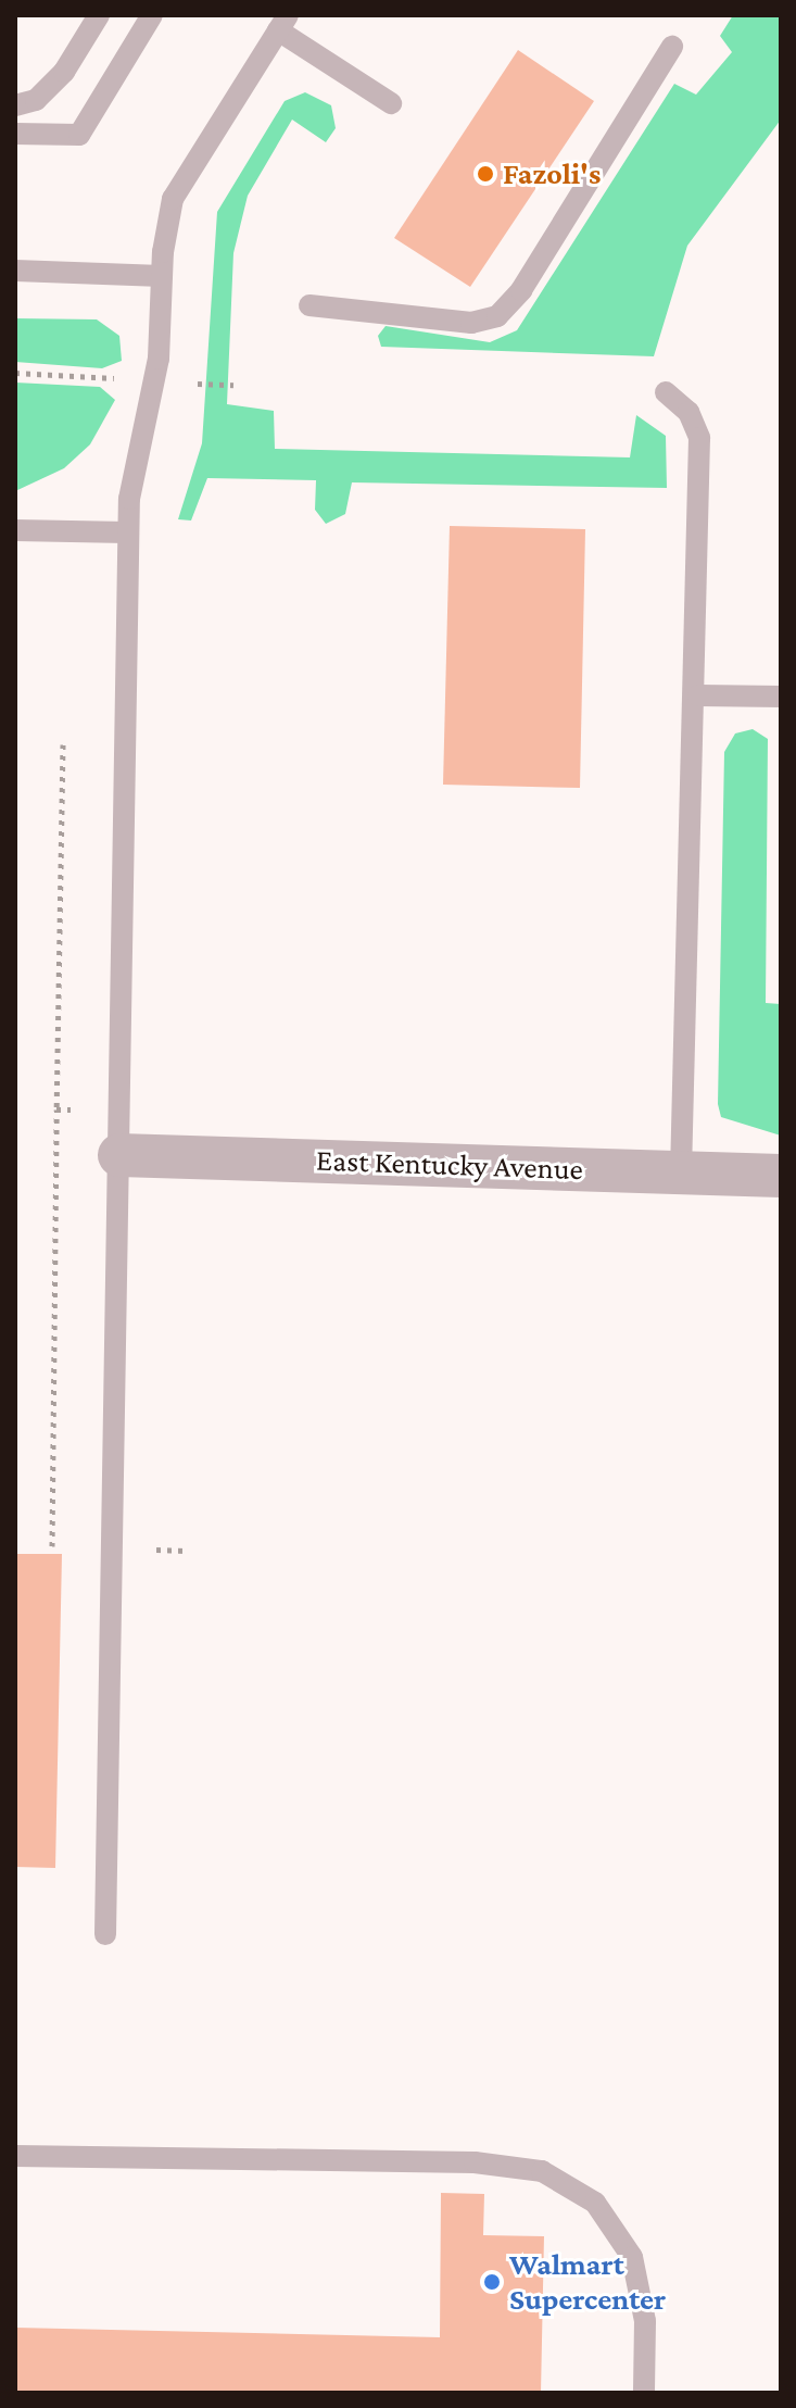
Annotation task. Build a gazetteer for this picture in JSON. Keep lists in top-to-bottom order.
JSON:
{
  "streets": {
    "street": ["East Kentucky Avenue"]
  },
  "places": ["Fazoli's", "Walmart Supercenter"]
}
